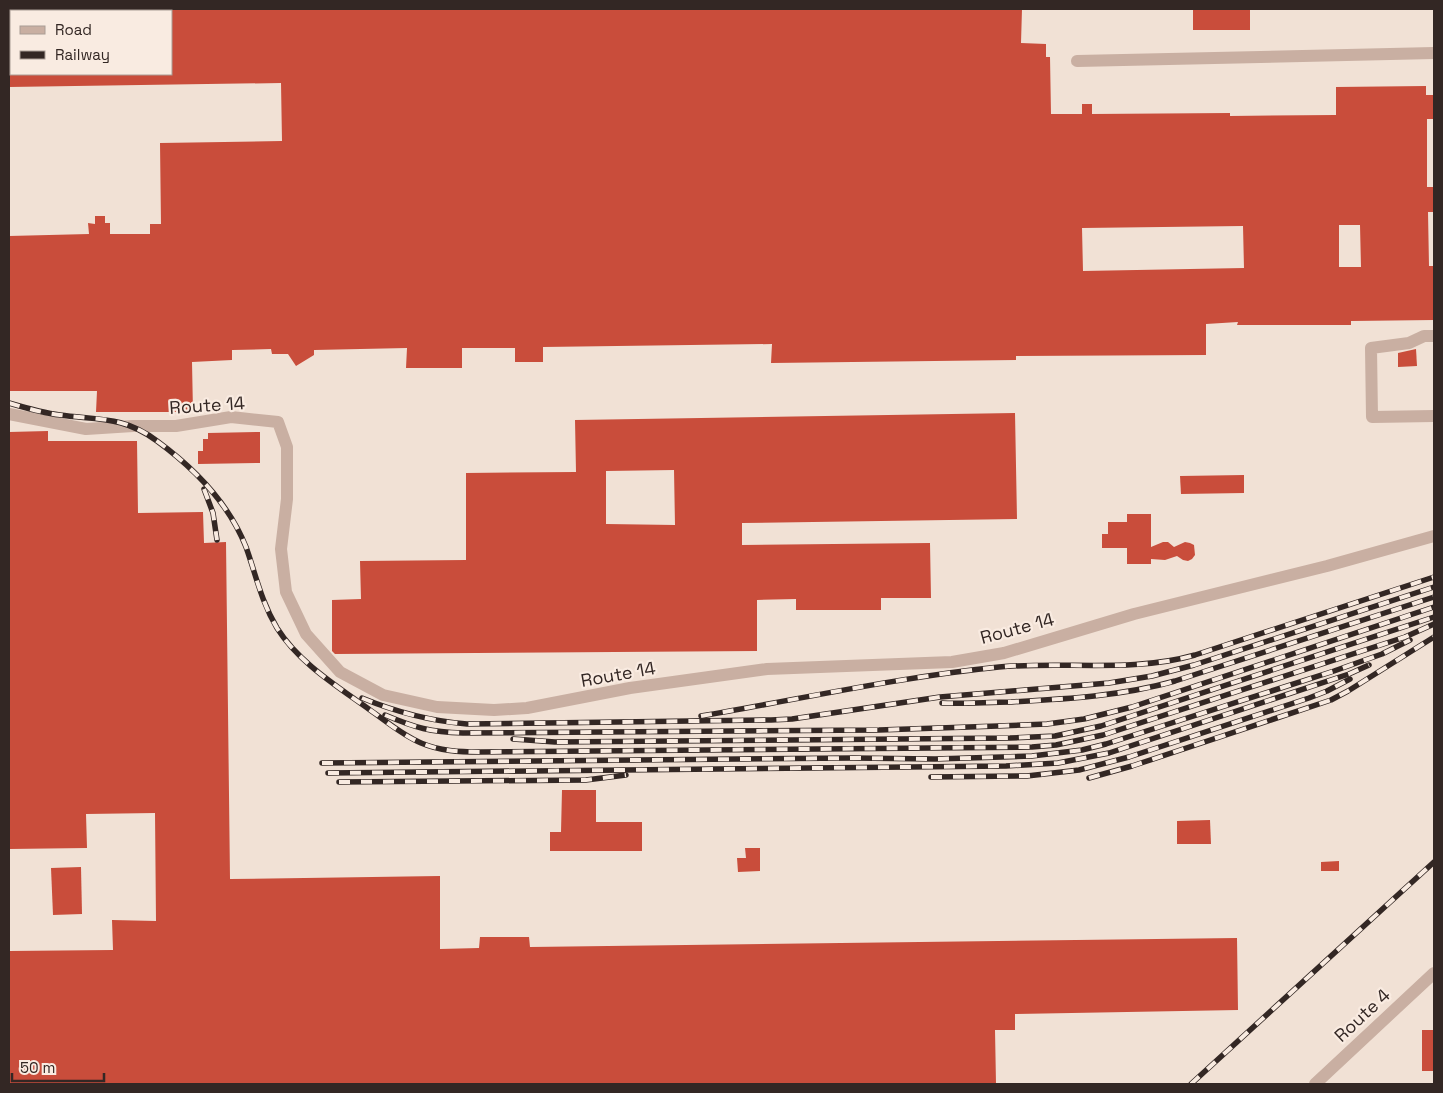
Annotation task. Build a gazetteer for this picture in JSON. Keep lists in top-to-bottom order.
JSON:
{
  "streets": {
    "street": ["Route 14", "Route 4"]
  },
  "legend": ["Road", "Railway"],
  "scale_bar": "50 m"
}
